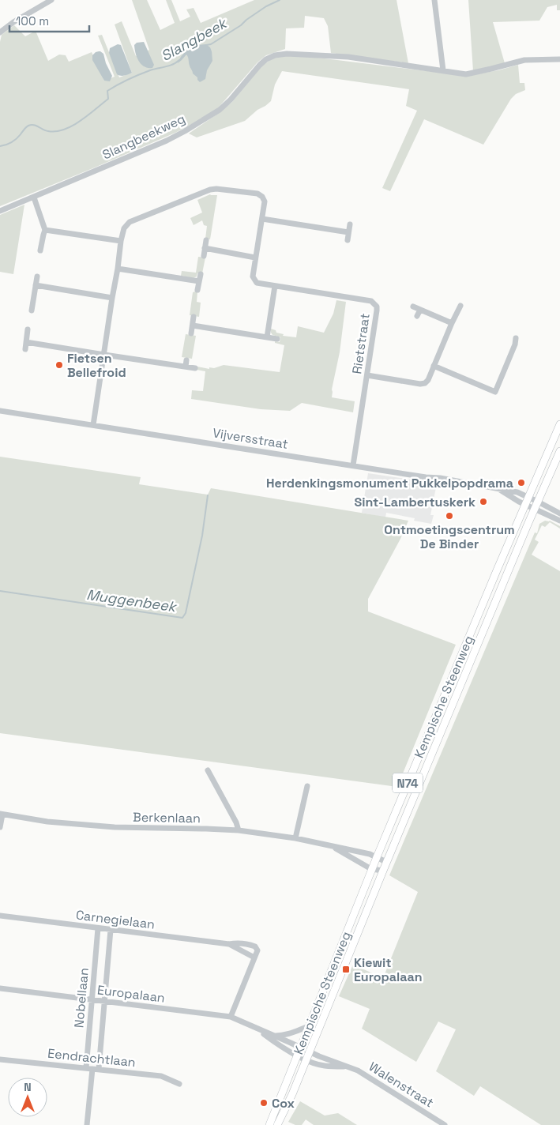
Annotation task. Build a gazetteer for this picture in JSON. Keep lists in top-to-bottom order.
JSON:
{
  "streets": {
    "main road": ["Kempische Steenweg", "N74"],
    "street": [
      "Slangbeekweg",
      "Rietstraat",
      "Vijversstraat",
      "Berkenlaan",
      "Carnegielaan",
      "Europalaan",
      "Nobellaan",
      "Eendrachtlaan",
      "Walenstraat"
    ]
  },
  "crossings": [
    ["Rietstraat", "Vijversstraat"],
    ["Vijversstraat", "Kempische Steenweg"],
    ["Kempische Steenweg", "Berkenlaan"],
    ["Kempische Steenweg", "Europalaan"],
    ["Kempische Steenweg", "Walenstraat"],
    ["Carnegielaan", "Nobellaan"],
    ["Europalaan", "Nobellaan"],
    ["Europalaan", "Walenstraat"],
    ["Nobellaan", "Eendrachtlaan"]
  ],
  "water": ["Slangbeek", "Muggenbeek"],
  "places": {
    "other": [
      "Fietsen Bellefroid",
      "Herdenkingsmonument Pukkelpopdrama",
      "Sint-Lambertuskerk",
      "Ontmoetingscentrum De Binder",
      "Cox"
    ],
    "transit": ["Kiewit Europalaan"]
  },
  "scale_bar": "100 m",
  "north": "top"
}
